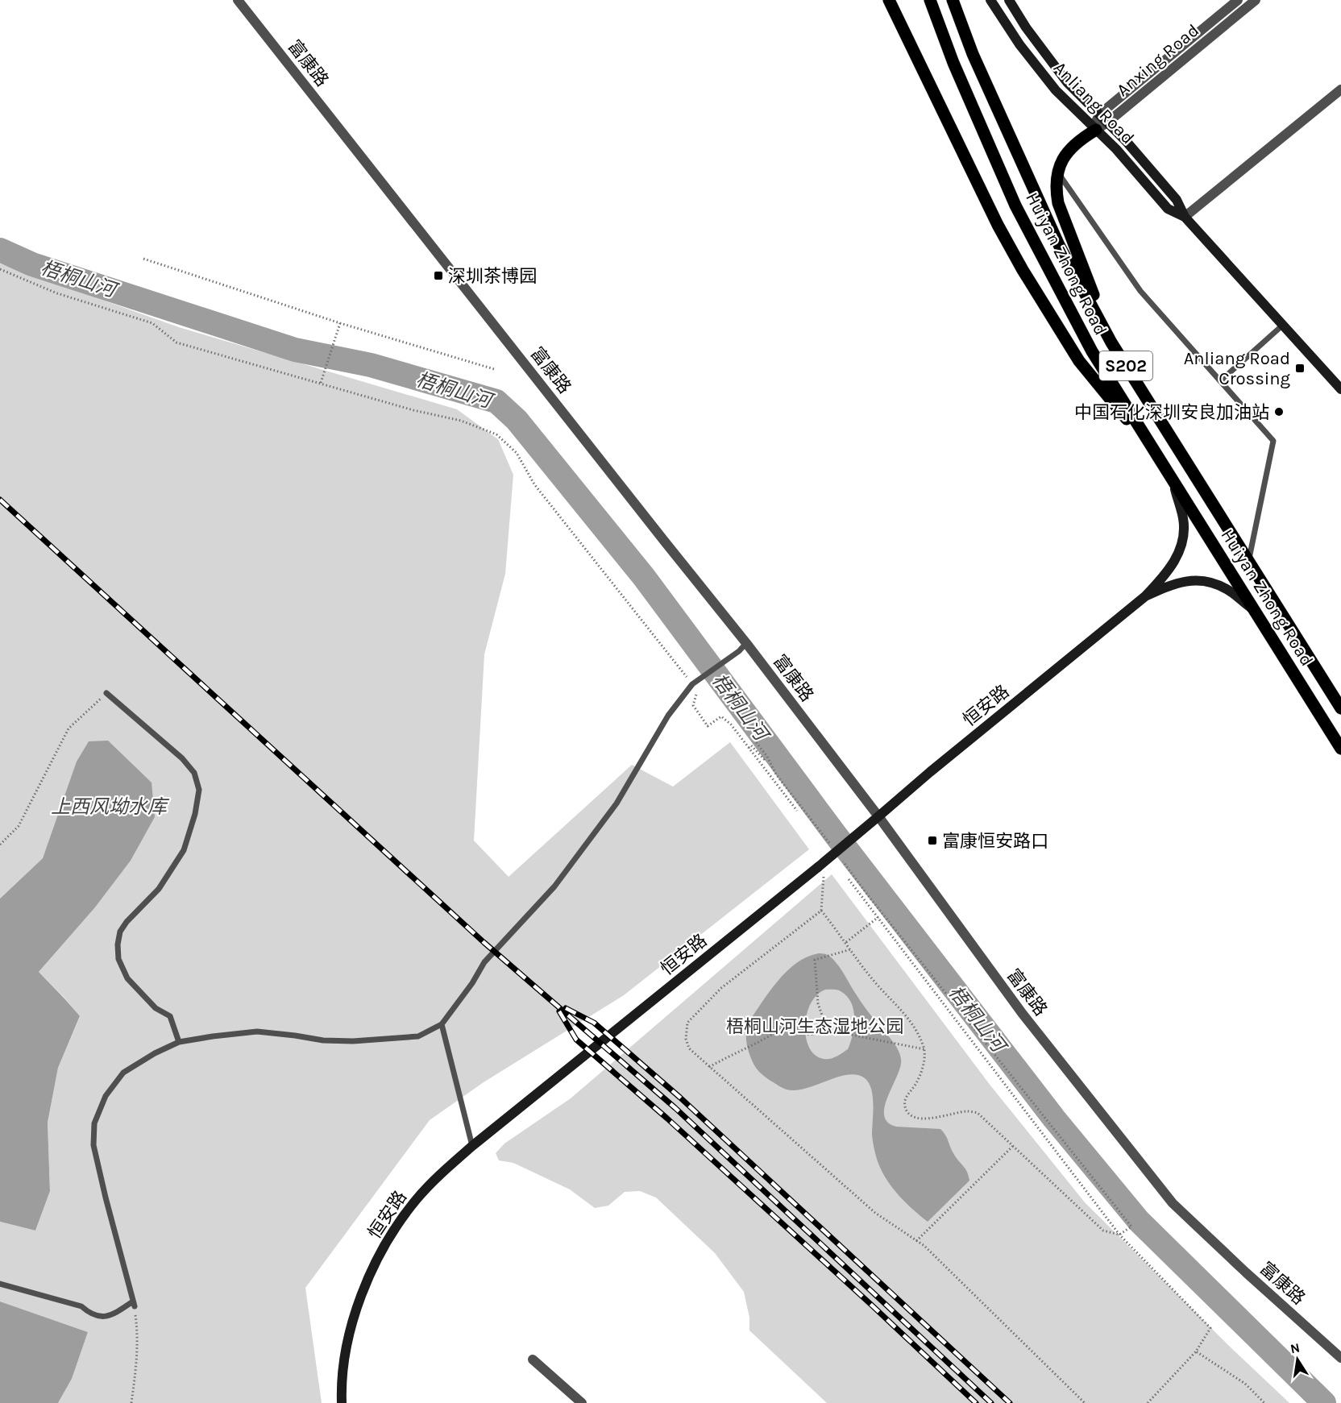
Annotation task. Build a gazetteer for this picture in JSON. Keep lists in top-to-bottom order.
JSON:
{
  "streets": {
    "main road": ["Huiyan Zhong Road", "S202"],
    "street": [
      "Anxing Road",
      "富康路",
      "Anliang Road",
      "恒安路"
    ]
  },
  "crossings": [
    ["Anxing Road", "Anliang Road"],
    ["富康路", "恒安路"]
  ],
  "water": ["梧桐山河", "上西风坳水库"],
  "parks": ["梧桐山河生态湿地公园"],
  "places": {
    "transit": ["深圳茶博园", "Anliang Road Crossing", "富康恒安路口"],
    "other": ["中国石化深圳安良加油站"]
  },
  "north": "top"
}
